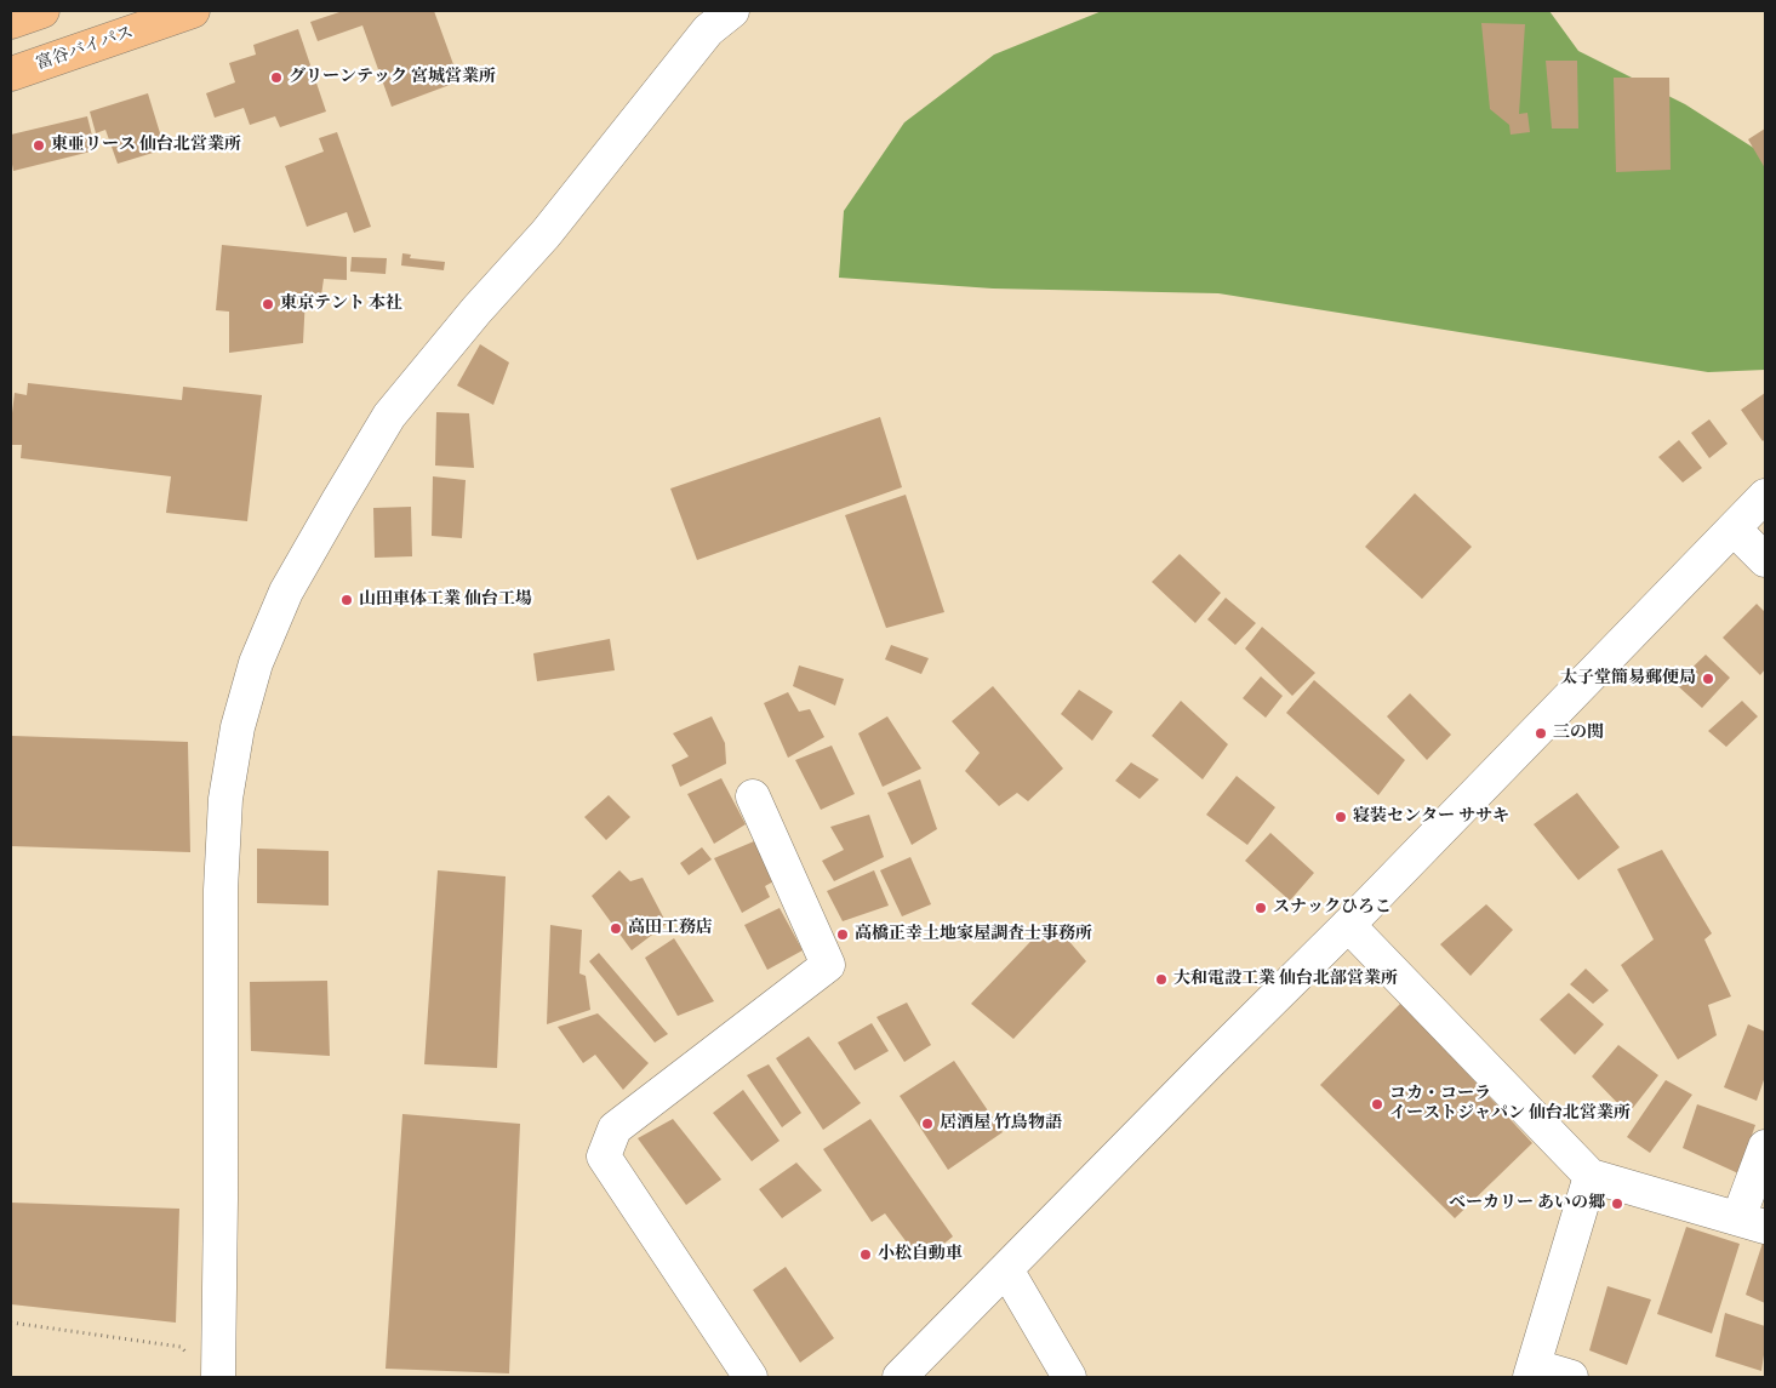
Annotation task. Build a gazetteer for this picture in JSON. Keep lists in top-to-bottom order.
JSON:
{
  "streets": {
    "highway": ["富谷バイパス"]
  },
  "places": [
    "グリーンテック 宮城営業所",
    "東亜リース 仙台北営業所",
    "東京テント 本社",
    "山田車体工業 仙台工場",
    "太子堂簡易郵便局",
    "三の関",
    "寝装センター ササキ",
    "スナックひろこ",
    "高田工務店",
    "高橋正幸土地家屋調査士事務所",
    "大和電設工業 仙台北部営業所",
    "コカ・コーラ イーストジャパン 仙台北営業所",
    "居酒屋 竹鳥物語",
    "ベーカリー あいの郷",
    "小松自動車"
  ]
}
